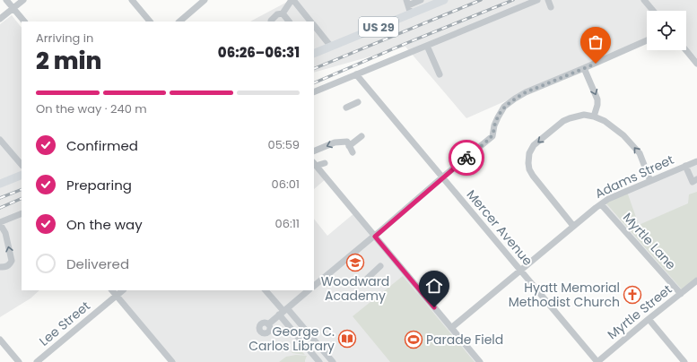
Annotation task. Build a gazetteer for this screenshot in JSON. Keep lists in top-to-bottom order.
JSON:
{
  "streets": {
    "main road": ["US 29"],
    "street": [
      "Adams Street",
      "Mercer Avenue",
      "Myrtle Lane",
      "Myrtle Street",
      "Lee Street"
    ]
  },
  "crossings": [
    ["Adams Street", "Mercer Avenue"],
    ["Adams Street", "Myrtle Lane"],
    ["Mercer Avenue", "Myrtle Street"],
    ["Myrtle Lane", "Myrtle Street"]
  ],
  "places": {
    "school or university": ["Woodward Academy"],
    "church": ["Hyatt Memorial Methodist Church"],
    "library": ["George C. Carlos Library"],
    "sports": ["Parade Field"]
  },
  "page": {
    "heading": ["2 min", "Arriving in", "06:26–06:31"],
    "bar": "On the way · 240 m",
    "list": [
      ["Confirmed", "05:59"],
      ["Preparing", "06:01"],
      ["On the way", "06:11"],
      "Delivered"
    ]
  }
}
